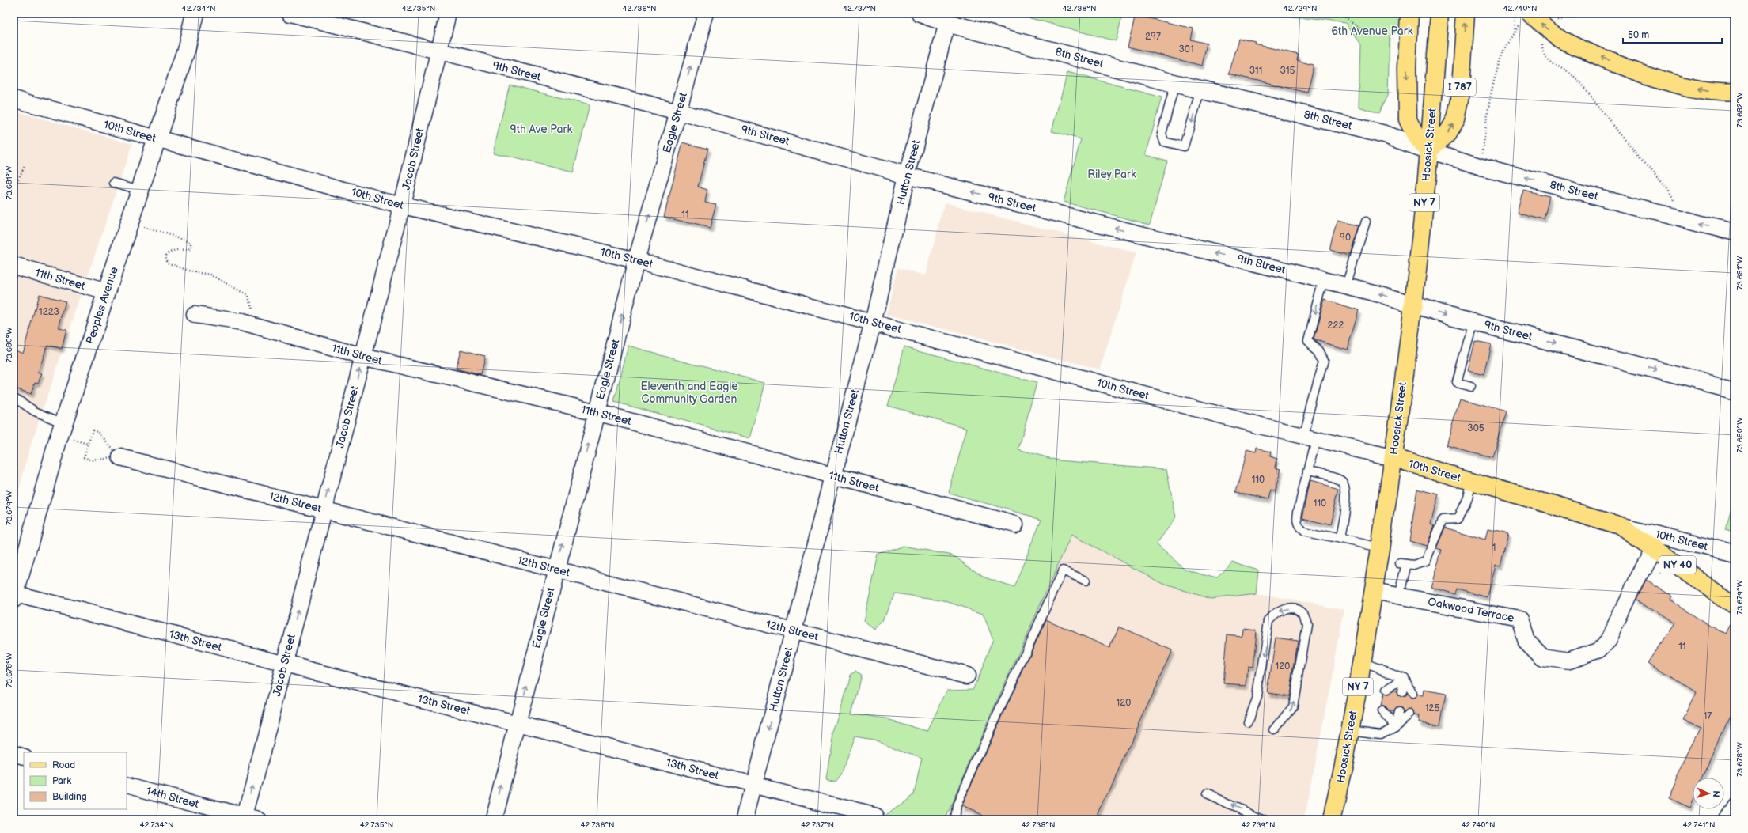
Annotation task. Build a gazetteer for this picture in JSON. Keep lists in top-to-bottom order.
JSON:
{
  "streets": {
    "main road": [
      "I 787",
      "10th Street",
      "Hoosick Street",
      "NY 7",
      "NY 40"
    ],
    "street": [
      "8th Street",
      "9th Street",
      "Eagle Street",
      "Jacob Street",
      "Hutton Street",
      "11th Street",
      "Peoples Avenue",
      "12th Street",
      "Oakwood Terrace",
      "13th Street",
      "14th Street"
    ]
  },
  "crossings": [
    ["8th Street", "I 787"],
    ["8th Street", "Hoosick Street"],
    ["8th Street", "Hutton Street"],
    ["9th Street", "Eagle Street"],
    ["9th Street", "Hoosick Street"],
    ["9th Street", "Jacob Street"],
    ["9th Street", "Hutton Street"],
    ["I 787", "Hoosick Street"],
    ["Eagle Street", "10th Street"],
    ["Eagle Street", "11th Street"],
    ["Eagle Street", "12th Street"],
    ["Eagle Street", "13th Street"],
    ["10th Street", "Hoosick Street"],
    ["10th Street", "Jacob Street"],
    ["10th Street", "Hutton Street"],
    ["10th Street", "Peoples Avenue"],
    ["10th Street", "NY 40"],
    ["Hoosick Street", "Oakwood Terrace"],
    ["Jacob Street", "11th Street"],
    ["Jacob Street", "12th Street"],
    ["Jacob Street", "13th Street"],
    ["Jacob Street", "14th Street"],
    ["Hutton Street", "11th Street"],
    ["Hutton Street", "12th Street"],
    ["Hutton Street", "13th Street"],
    ["11th Street", "Peoples Avenue"],
    ["Peoples Avenue", "13th Street"],
    ["NY 40", "Oakwood Terrace"]
  ],
  "one_way": ["8th Street", "Eagle Street", "Jacob Street"],
  "parks": [
    "6th Avenue Park",
    "9th Ave Park",
    "Riley Park",
    "Eleventh and Eagle Community Garden"
  ],
  "house_numbers": [
    "297",
    "301",
    "311",
    "315",
    "11",
    "90",
    "1223",
    "222",
    "305",
    "110",
    "110",
    "1",
    "11",
    "120",
    "120",
    "125",
    "17"
  ],
  "legend": ["Road", "Park", "Building"],
  "scale_bar": "50 m",
  "north": "right",
  "coordinates": [
    "42.734°N",
    "42.735°N",
    "42.736°N",
    "42.737°N",
    "42.738°N",
    "42.739°N",
    "42.740°N",
    "73.682°W",
    "73.681°W",
    "73.680°W",
    "73.679°W",
    "73.678°W",
    "42.741°N"
  ]
}
